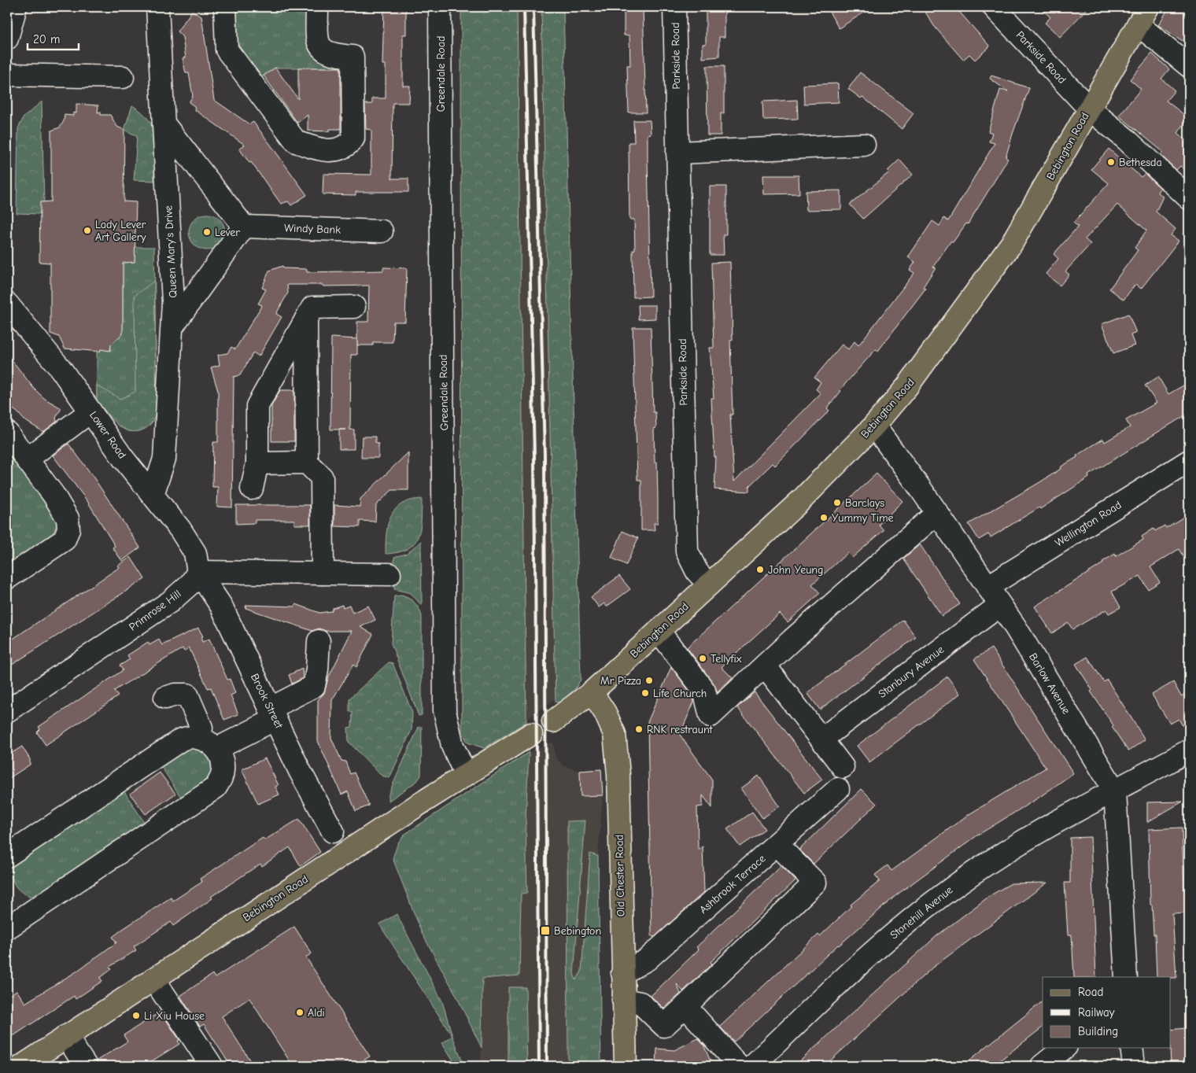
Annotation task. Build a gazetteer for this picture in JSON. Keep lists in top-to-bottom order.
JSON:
{
  "streets": {
    "main road": ["Bebington Road", "Old Chester Road"],
    "street": [
      "Parkside Road",
      "Greendale Road",
      "Windy Bank",
      "Queen Mary's Drive",
      "Lower Road",
      "Wellington Road",
      "Primrose Hill",
      "Stanbury Avenue",
      "Barlow Avenue",
      "Brook Street",
      "Ashbrook Terrace",
      "Stonehill Avenue"
    ]
  },
  "crossings": [
    ["Parkside Road", "Bebington Road"],
    ["Greendale Road", "Bebington Road"],
    ["Bebington Road", "Barlow Avenue"],
    ["Bebington Road", "Old Chester Road"],
    ["Queen Mary's Drive", "Lower Road"],
    ["Lower Road", "Primrose Hill"],
    ["Lower Road", "Brook Street"],
    ["Wellington Road", "Barlow Avenue"],
    ["Primrose Hill", "Brook Street"],
    ["Stanbury Avenue", "Barlow Avenue"],
    ["Barlow Avenue", "Stonehill Avenue"],
    ["Old Chester Road", "Ashbrook Terrace"]
  ],
  "places": {
    "other": [
      "Bethesda",
      "Lady Lever Art Gallery",
      "Lever",
      "Barclays",
      "Yummy Time",
      "John Yeung",
      "Tellyfix",
      "Mr Pizza",
      "Life Church",
      "RNK restraunt",
      "Aldi",
      "Li Xiu House"
    ],
    "transit": ["Bebington"]
  },
  "legend": ["Road", "Railway", "Building"],
  "scale_bar": "20 m"
}
